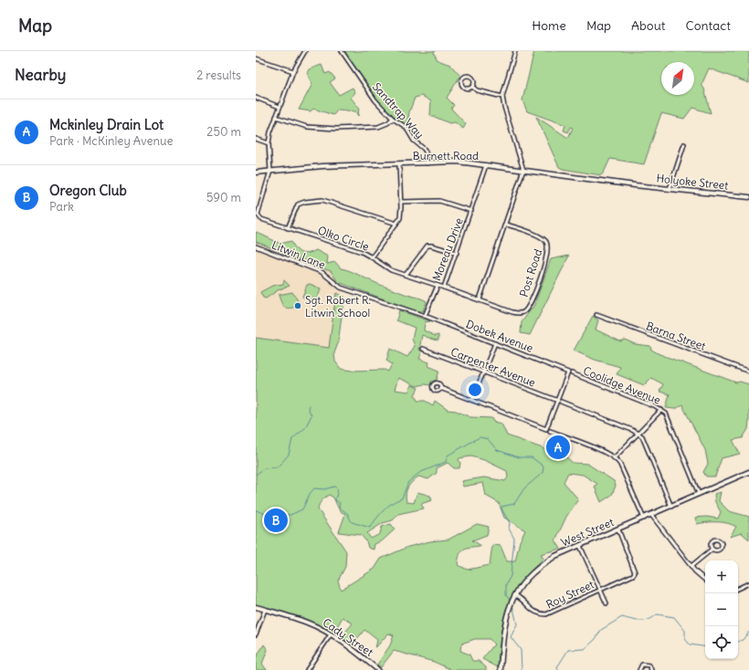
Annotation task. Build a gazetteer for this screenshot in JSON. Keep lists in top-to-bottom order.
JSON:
{
  "streets": {
    "main road": [
      "Burnett Road",
      "Holyoke Street",
      "West Street",
      "Cady Street"
    ],
    "street": [
      "Sandtrap Way",
      "Olko Circle",
      "Moreau Drive",
      "Litwin Lane",
      "Post Road",
      "Dobek Avenue",
      "Barna Street",
      "Carpenter Avenue",
      "Coolidge Avenue",
      "Roy Street"
    ]
  },
  "crossings": [
    ["Sandtrap Way", "Burnett Road"],
    ["Burnett Road", "Holyoke Street"],
    ["Burnett Road", "Olko Circle"],
    ["Burnett Road", "Moreau Drive"],
    ["Olko Circle", "Moreau Drive"],
    ["Moreau Drive", "Post Road"],
    ["Litwin Lane", "Dobek Avenue"],
    ["Dobek Avenue", "Carpenter Avenue"],
    ["Coolidge Avenue", "West Street"],
    ["West Street", "Roy Street"]
  ],
  "places": ["Sgt. Robert R. Litwin School"],
  "north": "top right",
  "page": {
    "header": "Map",
    "nav": [
      "Home",
      "Map",
      "About",
      "Contact"
    ],
    "heading": ["Nearby", "2 results"],
    "list": [
      {
        "mark": "A",
        "name": "Mckinley Drain Lot",
        "note": "Park · McKinley Avenue",
        "value": "250 m"
      },
      {
        "mark": "B",
        "name": "Oregon Club",
        "note": "Park",
        "value": "590 m"
      }
    ],
    "pins": ["A", "B"],
    "map_buttons": ["+", "−"]
  }
}
